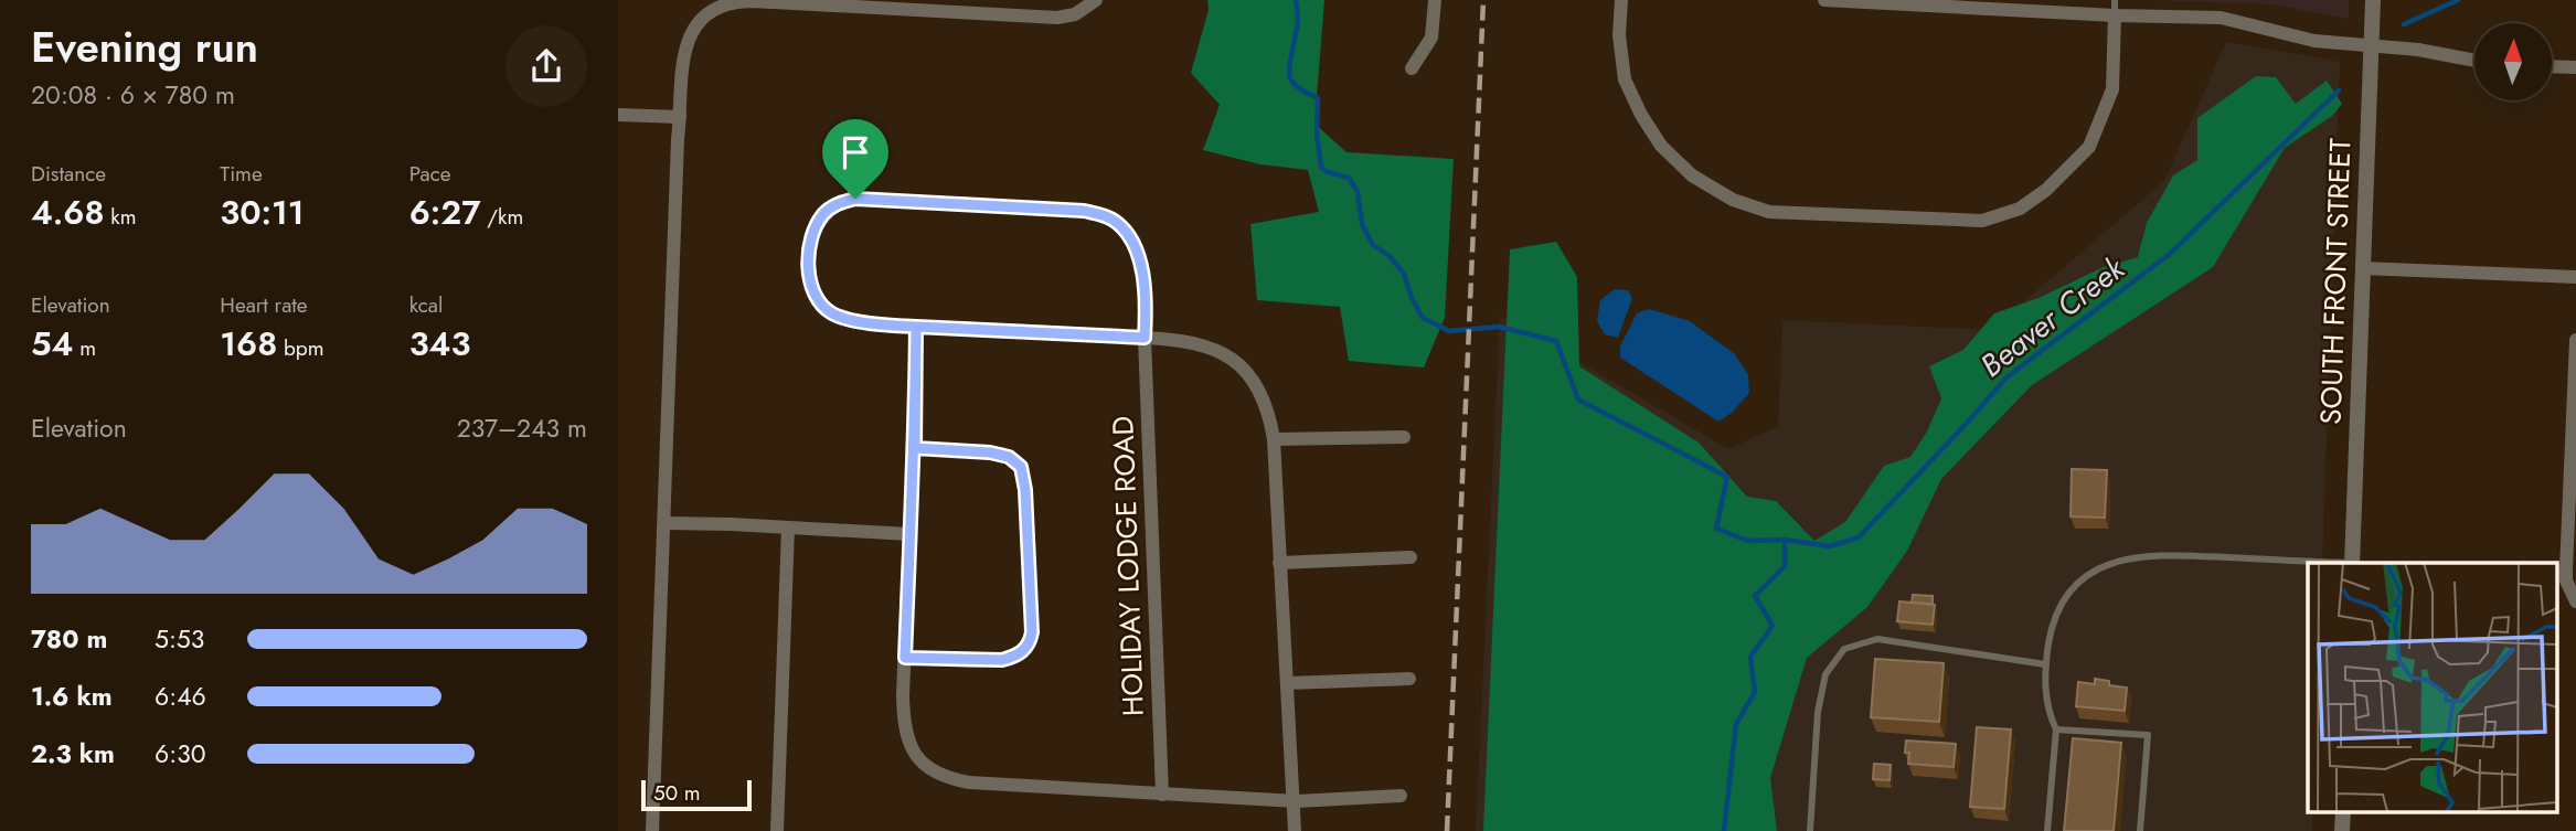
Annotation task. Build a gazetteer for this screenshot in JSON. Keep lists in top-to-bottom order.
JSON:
{
  "streets": {
    "street": ["SOUTH FRONT STREET", "HOLIDAY LODGE ROAD"]
  },
  "water": ["Beaver Creek"],
  "scale_bar": "50 m",
  "north": "top",
  "page": {
    "heading": ["Evening run", "20:08 · 6 × 780 m"],
    "stats": [
      ["Distance", "4.68 km"],
      ["Time", "30:11"],
      ["Pace", "6:27 /km"],
      ["Elevation", "54 m"],
      ["Heart rate", "168 bpm"],
      ["kcal", "343"]
    ],
    "chart": ["Elevation", "237–243 m"],
    "list": [
      {
        "name": "780 m",
        "note": "5:53"
      },
      {
        "name": "1.6 km",
        "note": "6:46"
      },
      {
        "name": "2.3 km",
        "note": "6:30"
      }
    ],
    "scale": "50 m"
  }
}
